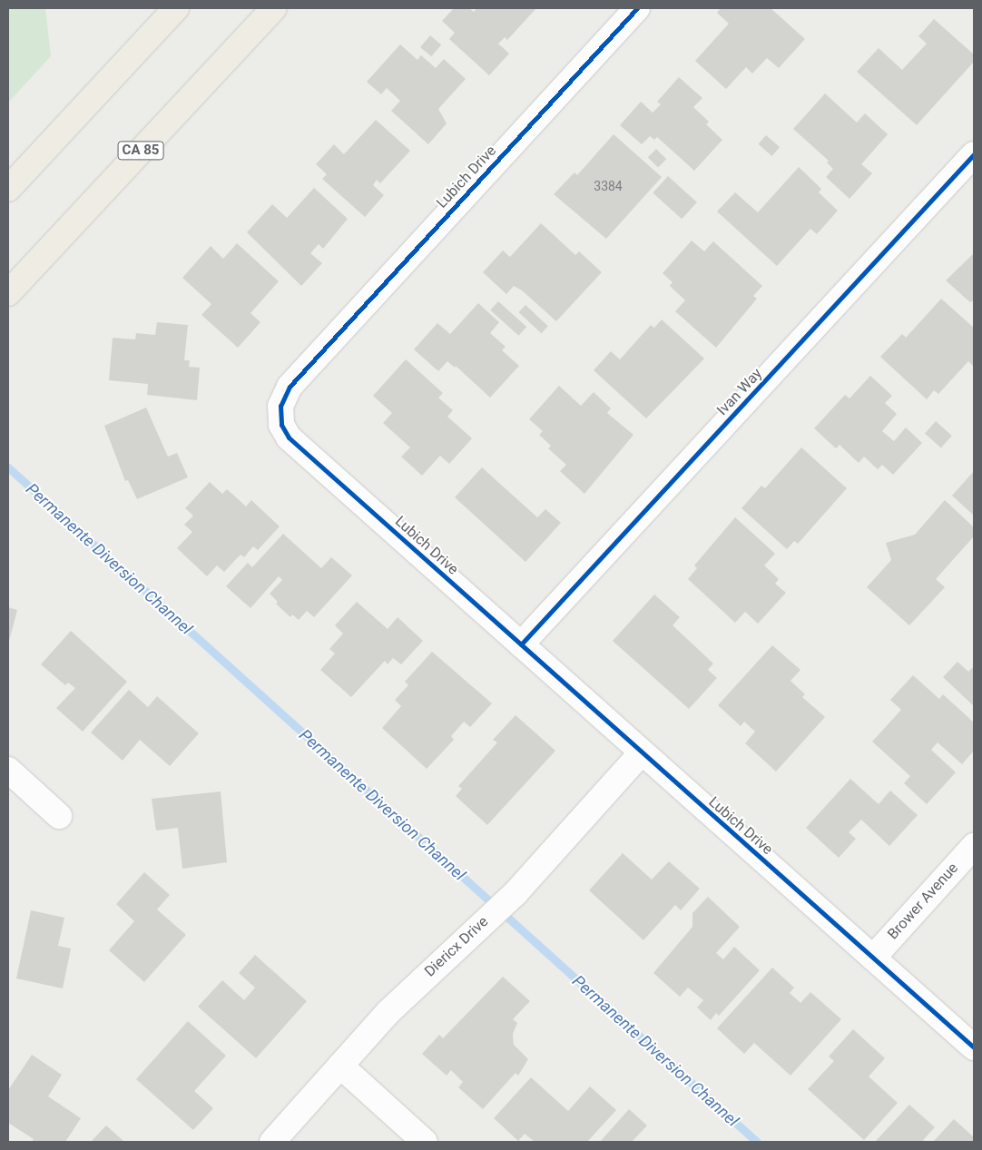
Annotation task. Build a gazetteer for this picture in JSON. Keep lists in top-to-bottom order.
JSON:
{
  "streets": {
    "highway": ["CA 85"],
    "street": [
      "Lubich Drive",
      "Ivan Way",
      "Brower Avenue",
      "Diericx Drive"
    ]
  },
  "crossings": [
    ["Lubich Drive", "Ivan Way"],
    ["Lubich Drive", "Brower Avenue"],
    ["Lubich Drive", "Diericx Drive"]
  ],
  "water": ["Permanente Diversion Channel"],
  "house_numbers": ["3384"]
}
